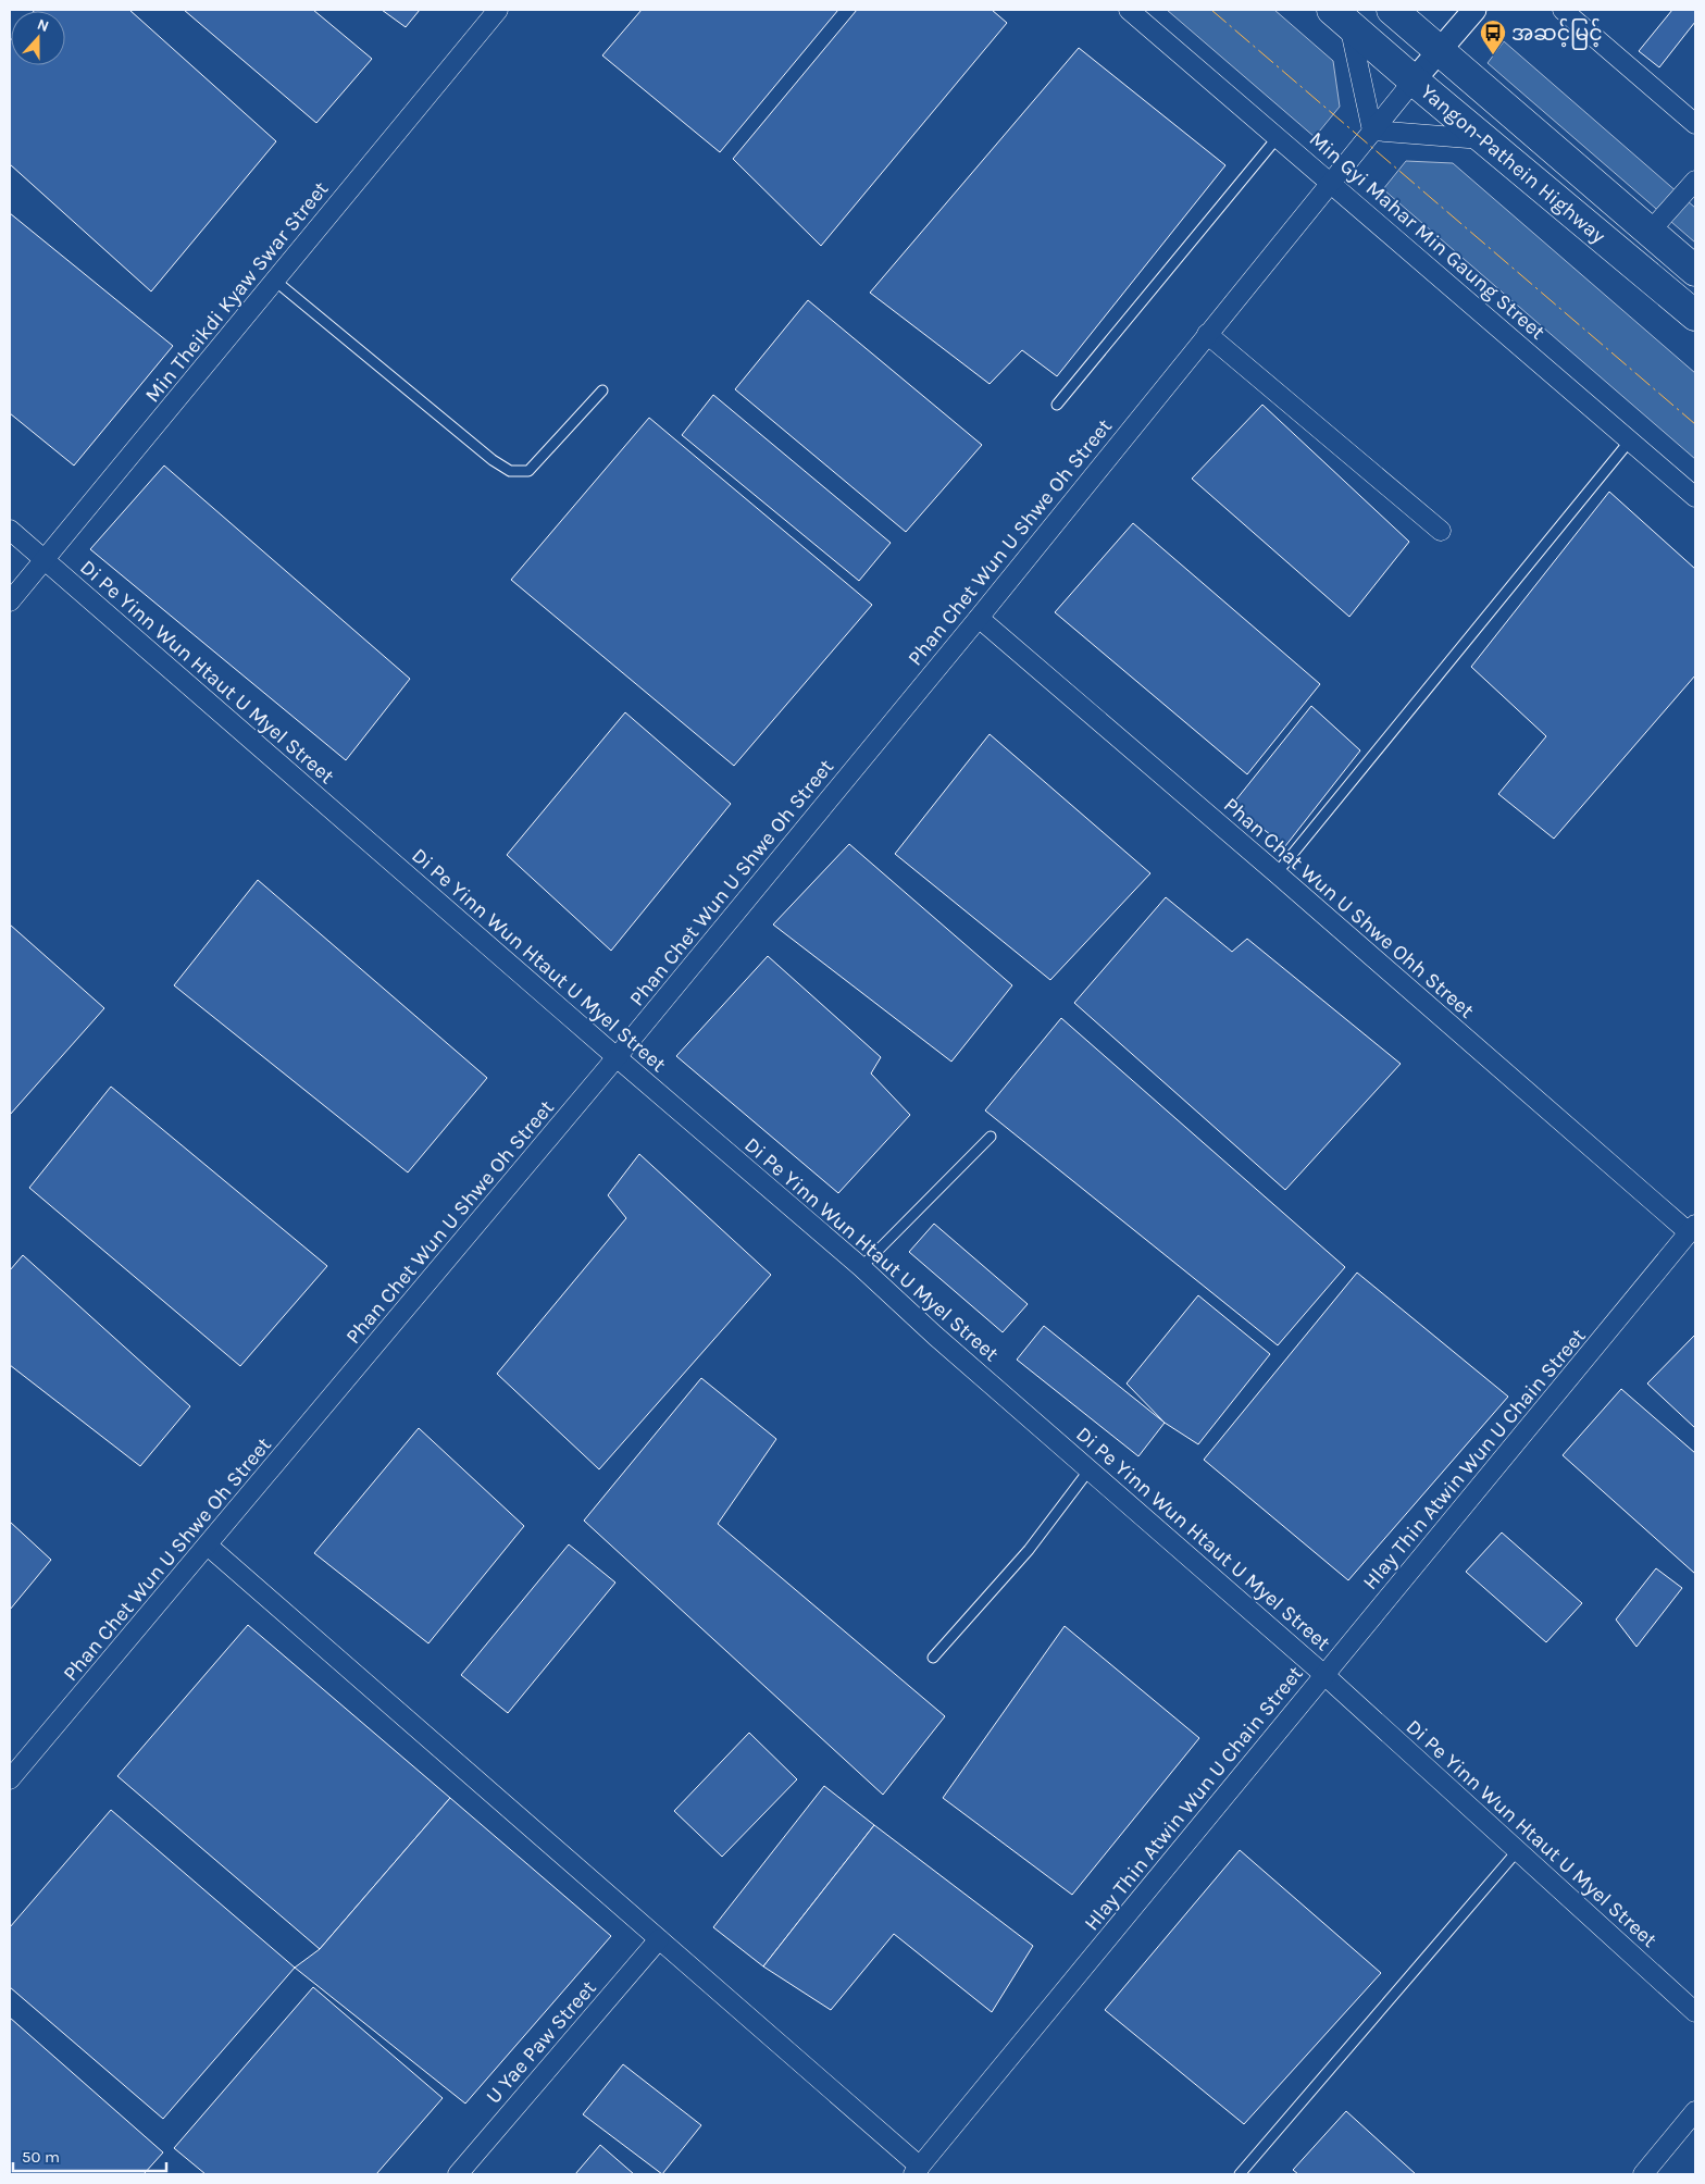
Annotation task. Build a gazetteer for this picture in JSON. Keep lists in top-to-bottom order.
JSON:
{
  "streets": {
    "main road": ["Yangon-Pathein Highway"],
    "street": [
      "Min Gyi Mahar Min Gaung Street",
      "Min Theikdi Kyaw Swar Street",
      "Phan Chet Wun U Shwe Oh Street",
      "Di Pe Yinn Wun Htaut U Myel Street",
      "Phan Chat Wun U Shwe Ohh Street",
      "Hlay Thin Atwin Wun U Chain Street",
      "U Yae Paw Street"
    ]
  },
  "crossings": [
    ["Yangon-Pathein Highway", "Phan Chet Wun U Shwe Oh Street"],
    ["Min Gyi Mahar Min Gaung Street", "Phan Chet Wun U Shwe Oh Street"],
    ["Min Theikdi Kyaw Swar Street", "Di Pe Yinn Wun Htaut U Myel Street"],
    ["Phan Chet Wun U Shwe Oh Street", "Di Pe Yinn Wun Htaut U Myel Street"],
    ["Phan Chet Wun U Shwe Oh Street", "Phan Chat Wun U Shwe Ohh Street"],
    ["Di Pe Yinn Wun Htaut U Myel Street", "Hlay Thin Atwin Wun U Chain Street"],
    ["Phan Chat Wun U Shwe Ohh Street", "Hlay Thin Atwin Wun U Chain Street"]
  ],
  "places": {
    "bus stop": ["အဆင့်မြင့်"]
  },
  "scale_bar": "50 m",
  "north": "top"
}
